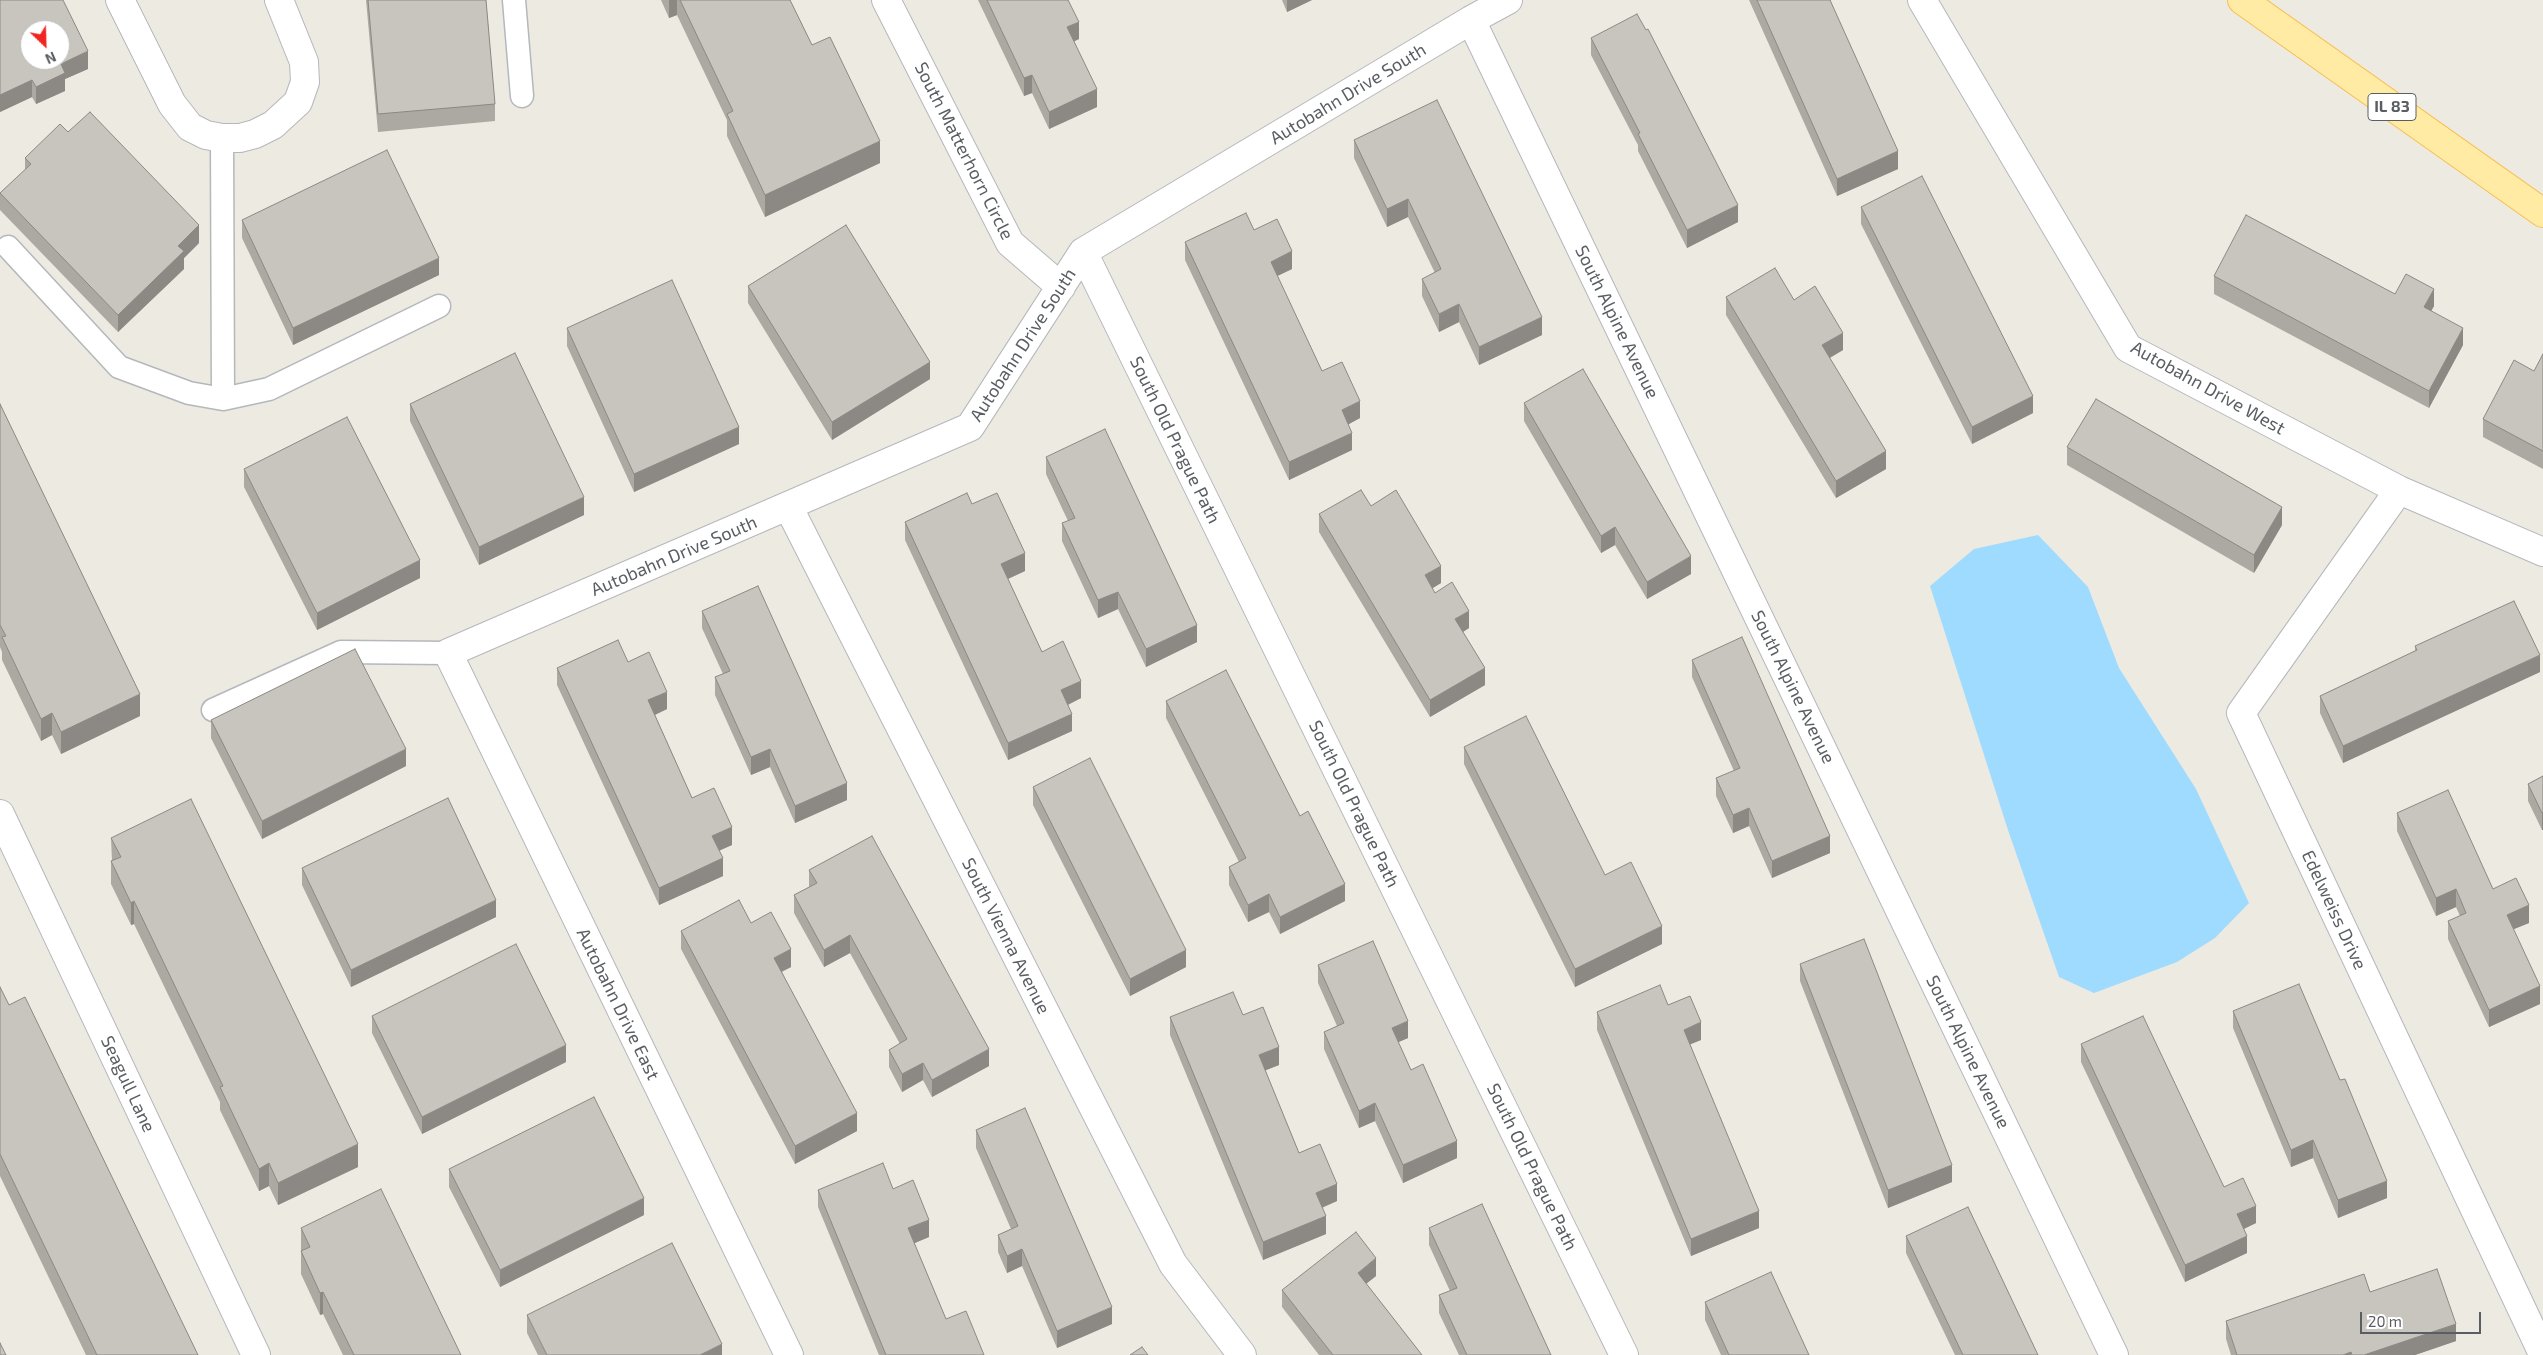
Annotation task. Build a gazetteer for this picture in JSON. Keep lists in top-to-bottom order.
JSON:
{
  "streets": {
    "main road": ["IL 83"],
    "street": [
      "Autobahn Drive South",
      "South Matterhorn Circle",
      "South Alpine Avenue",
      "Autobahn Drive West",
      "South Old Prague Path",
      "Edelweiss Drive",
      "South Vienna Avenue",
      "Autobahn Drive East",
      "Seagull Lane"
    ]
  },
  "crossings": [
    ["Autobahn Drive South", "South Matterhorn Circle"],
    ["Autobahn Drive South", "South Alpine Avenue"],
    ["Autobahn Drive South", "South Old Prague Path"],
    ["Autobahn Drive South", "South Vienna Avenue"],
    ["Autobahn Drive South", "Autobahn Drive East"],
    ["Autobahn Drive West", "Edelweiss Drive"]
  ],
  "scale_bar": "20 m",
  "north": "bottom right"
}
